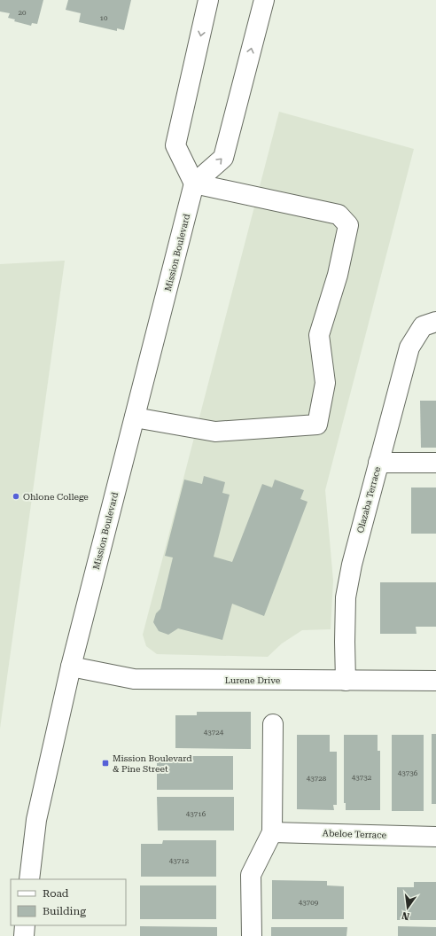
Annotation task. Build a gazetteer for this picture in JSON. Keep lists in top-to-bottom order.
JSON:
{
  "streets": {
    "street": [
      "Mission Boulevard",
      "Olazaba Terrace",
      "Lurene Drive",
      "Abeloe Terrace"
    ]
  },
  "crossings": [
    ["Mission Boulevard", "Lurene Drive"],
    ["Olazaba Terrace", "Lurene Drive"]
  ],
  "places": {
    "other": ["Ohlone College"],
    "transit": ["Mission Boulevard & Pine Street"]
  },
  "house_numbers": [
    "20",
    "10",
    "43724",
    "43736",
    "43732",
    "43728",
    "43716",
    "43712",
    "43709"
  ],
  "legend": ["Road", "Building"],
  "north": "bottom"
}
